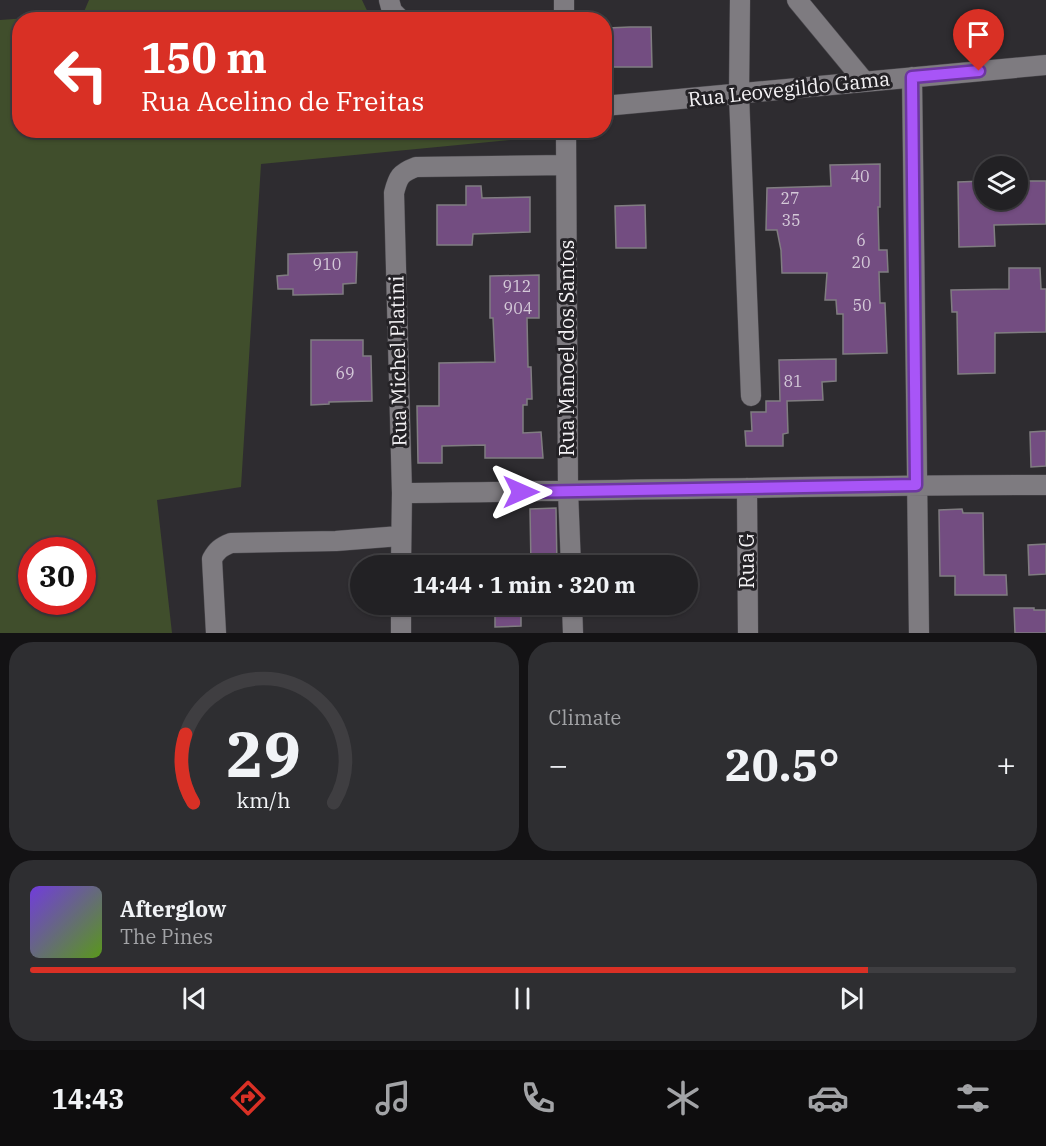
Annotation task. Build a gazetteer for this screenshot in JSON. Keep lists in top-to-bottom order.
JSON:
{
  "streets": {
    "street": [
      "Rua Leovegildo Gama",
      "Rua Manoel dos Santos",
      "Rua Michel Platini",
      "Rua G"
    ]
  },
  "crossings": [
    ["Rua Manoel dos Santos", "Rua Michel Platini"]
  ],
  "house_numbers": [
    "40",
    "27",
    "35",
    "6",
    "20",
    "910",
    "912",
    "50",
    "904",
    "69",
    "81"
  ],
  "page": {
    "turn": ["150 m", "Rua Acelino de Freitas"],
    "limit": "30",
    "trip": "14:44 · 1 min · 320 m",
    "tile": "Climate",
    "heat": ["−", "20.5°", "+"],
    "song": ["Afterglow", "The Pines"],
    "tabs": "14:43",
    "gauge": ["29", "km/h"]
  }
}
